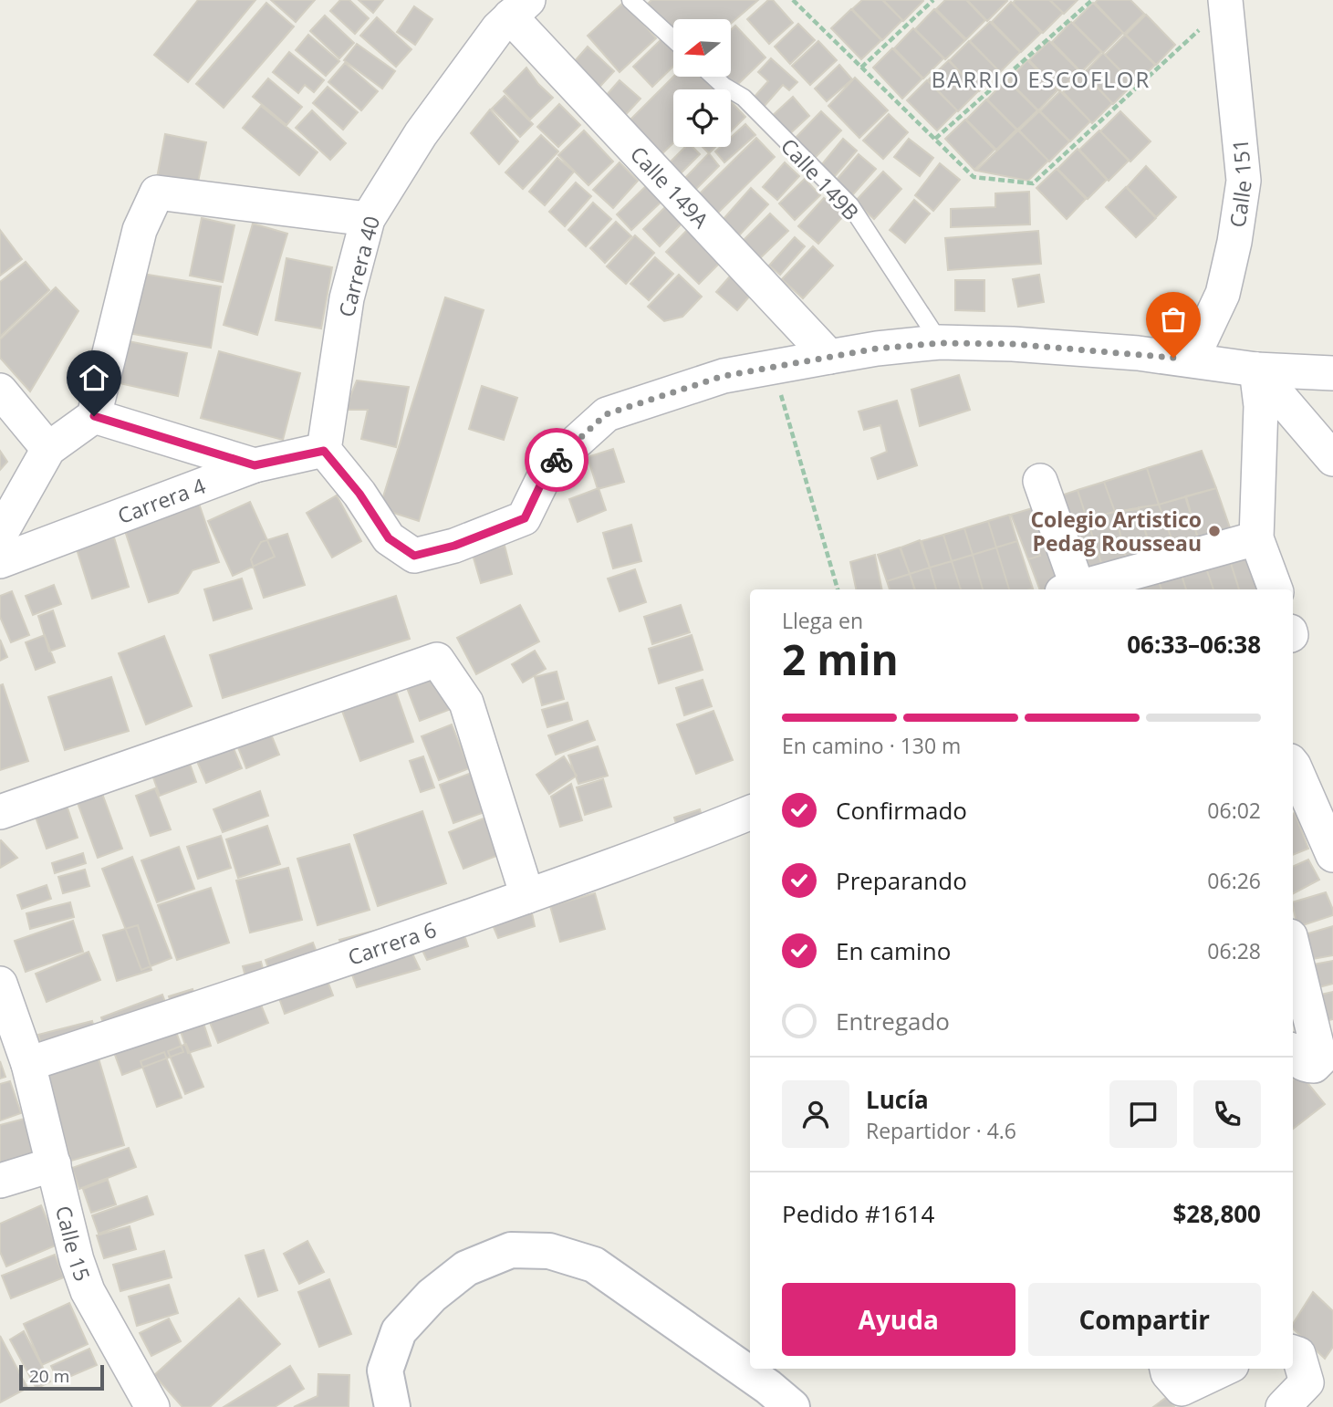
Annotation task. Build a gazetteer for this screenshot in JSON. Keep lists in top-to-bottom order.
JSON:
{
  "streets": {
    "street": [
      "Calle 151",
      "Calle 149A",
      "Carrera 40",
      "Carrera 4",
      "Carrera 6",
      "Calle 15"
    ],
    "lane": ["Calle 149B"]
  },
  "crossings": [
    ["Calle 149A", "Carrera 40"],
    ["Carrera 40", "Carrera 4"],
    ["Carrera 6", "Calle 15"]
  ],
  "districts": ["BARRIO ESCOFLOR"],
  "places": ["Colegio Artistico Pedag Rousseau"],
  "scale_bar": "20 m",
  "north": "left",
  "page": {
    "heading": ["2 min", "Llega en", "06:33–06:38"],
    "panel": [
      "Lucía",
      "Repartidor · 4.6",
      "Pedido #1614",
      "$28,800"
    ],
    "bar": "En camino · 130 m",
    "list": [
      ["Confirmado", "06:02"],
      ["Preparando", "06:26"],
      ["En camino", "06:28"],
      "Entregado"
    ],
    "buttons": ["Ayuda", "Compartir"],
    "scale": "20 m"
  }
}
